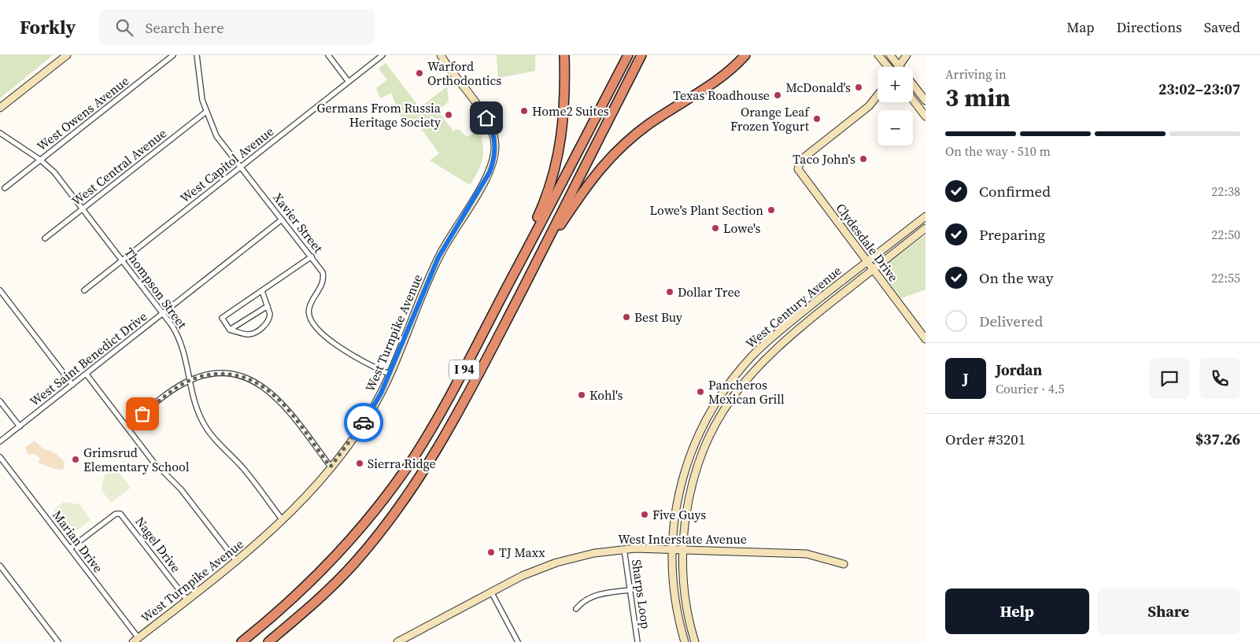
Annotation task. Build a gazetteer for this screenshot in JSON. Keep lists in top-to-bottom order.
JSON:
{
  "streets": {
    "highway": ["I 94"],
    "street": [
      "West Owens Avenue",
      "West Capitol Avenue",
      "West Central Avenue",
      "Xavier Street",
      "Clydesdale Drive",
      "Thompson Street",
      "West Century Avenue",
      "West Turnpike Avenue",
      "West Saint Benedict Drive",
      "West Interstate Avenue",
      "Marian Drive",
      "Nagel Drive",
      "Sharps Loop"
    ]
  },
  "crossings": [
    ["West Owens Avenue", "Thompson Street"],
    ["West Capitol Avenue", "Xavier Street"],
    ["West Capitol Avenue", "Thompson Street"],
    ["West Central Avenue", "Xavier Street"],
    ["West Central Avenue", "Thompson Street"],
    ["Xavier Street", "West Turnpike Avenue"],
    ["Xavier Street", "West Saint Benedict Drive"],
    ["Clydesdale Drive", "West Century Avenue"],
    ["Thompson Street", "West Turnpike Avenue"],
    ["Thompson Street", "West Saint Benedict Drive"],
    ["West Century Avenue", "West Interstate Avenue"],
    ["West Turnpike Avenue", "Marian Drive"],
    ["West Turnpike Avenue", "Nagel Drive"],
    ["West Interstate Avenue", "Sharps Loop"],
    ["Marian Drive", "Nagel Drive"]
  ],
  "places": [
    "Warford Orthodontics",
    "McDonald's",
    "Texas Roadhouse",
    "Home2 Suites",
    "Germans From Russia Heritage Society",
    "Orange Leaf Frozen Yogurt",
    "Taco John's",
    "Lowe's Plant Section",
    "Lowe's",
    "Dollar Tree",
    "Best Buy",
    "Pancheros Mexican Grill",
    "Kohl's",
    "Grimsrud Elementary School",
    "Sierra Ridge",
    "Five Guys",
    "TJ Maxx"
  ],
  "page": {
    "header": "Forkly",
    "search": "Search here",
    "nav": ["Map", "Directions", "Saved"],
    "heading": ["3 min", "Arriving in", "23:02–23:07"],
    "panel": [
      "Jordan",
      "Courier · 4.5",
      "Order #3201",
      "$37.26"
    ],
    "map_buttons": ["+", "−"],
    "bar": "On the way · 510 m",
    "list": [
      ["Confirmed", "22:38"],
      ["Preparing", "22:50"],
      ["On the way", "22:55"],
      "Delivered"
    ],
    "round": "J",
    "buttons": ["Help", "Share"]
  }
}
